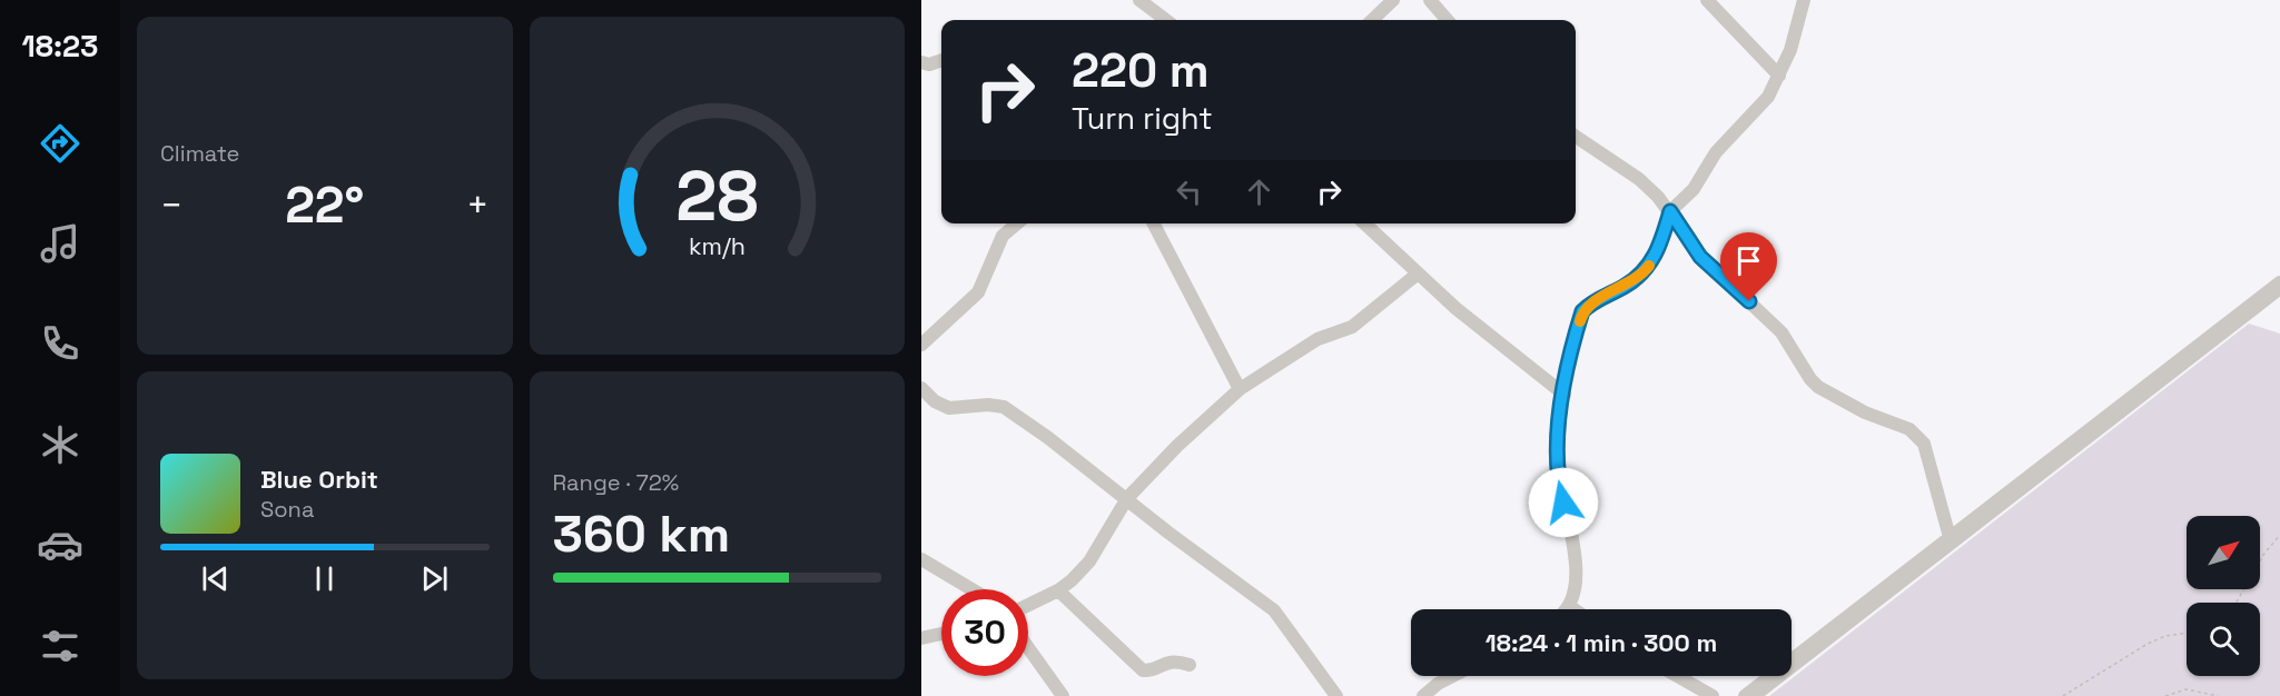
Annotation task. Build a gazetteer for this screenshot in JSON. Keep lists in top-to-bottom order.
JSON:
{
  "north": "top right",
  "page": {
    "tabs": "18:23",
    "tile": [
      "Climate",
      ["Range · 72%", "360 km"]
    ],
    "turn": ["220 m", "Turn right"],
    "heat": ["−", "22°", "+"],
    "song": ["Blue Orbit", "Sona"],
    "limit": "30",
    "trip": "18:24 · 1 min · 300 m",
    "gauge": ["28", "km/h"]
  }
}
